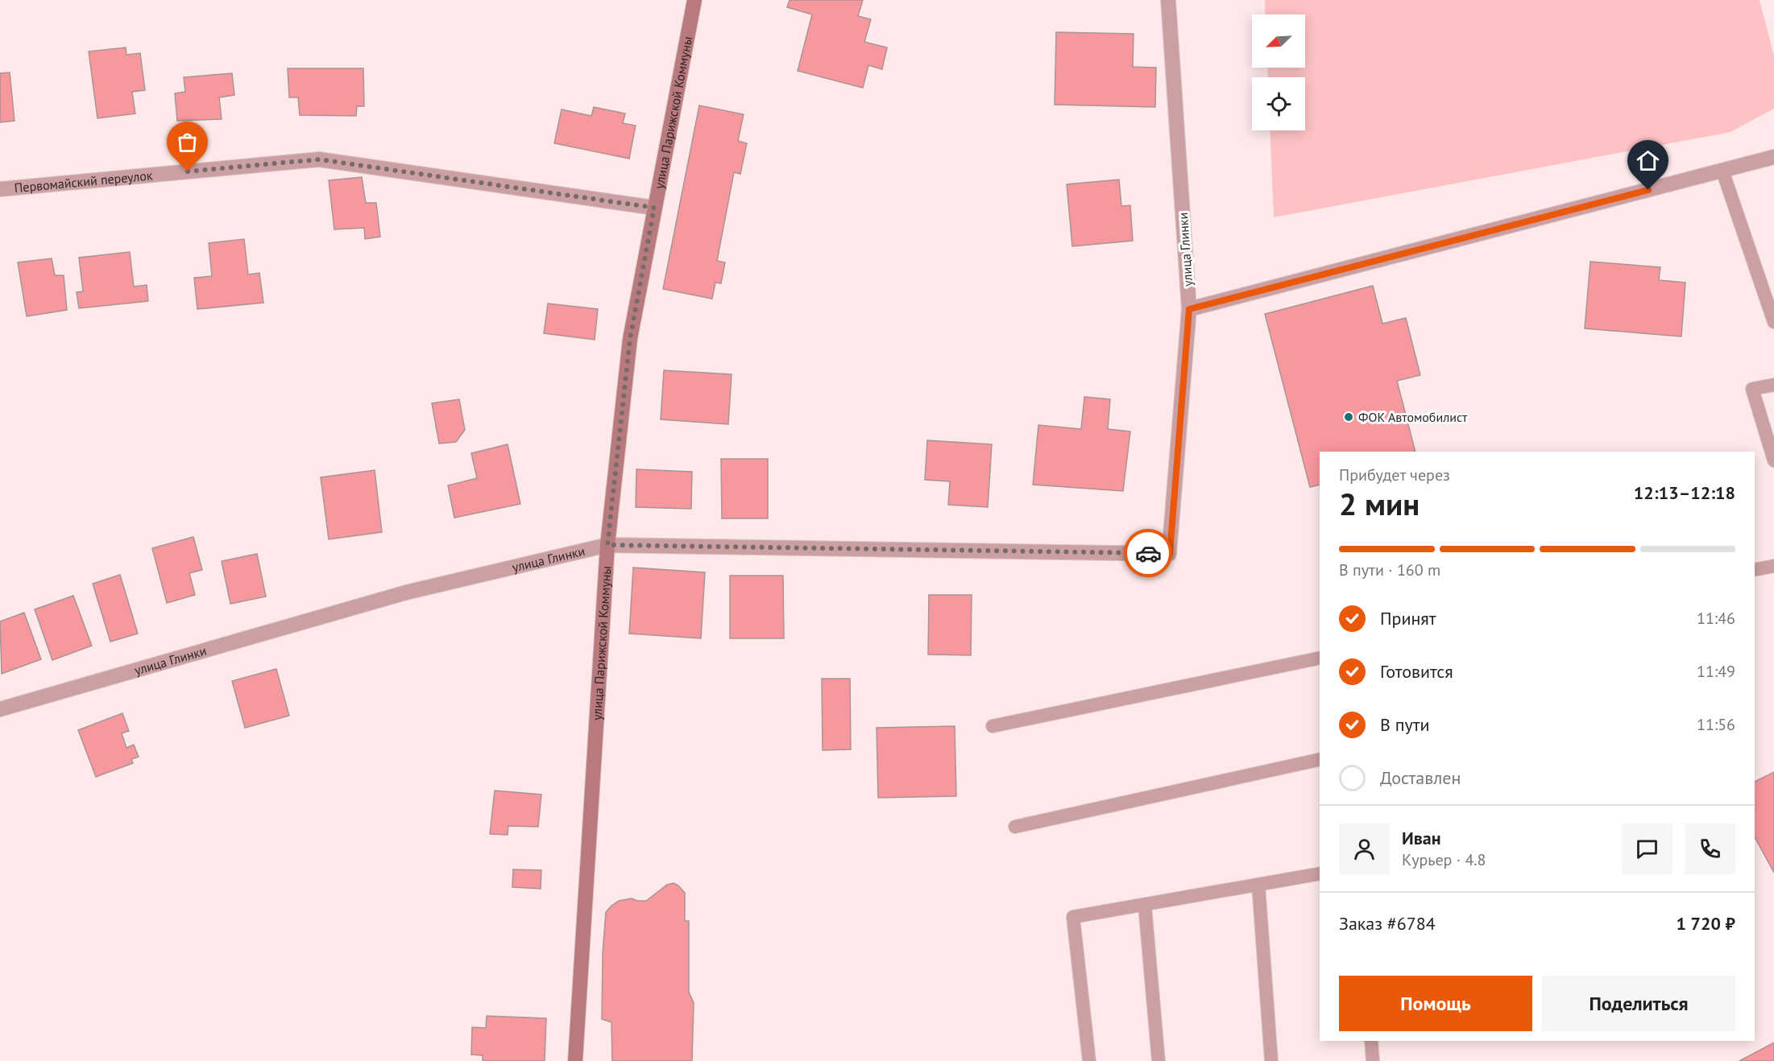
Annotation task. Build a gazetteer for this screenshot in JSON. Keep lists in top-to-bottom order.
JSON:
{
  "streets": {
    "street": ["улица Парижской Коммуны", "Первомайский переулок", "улица Глинки"]
  },
  "crossings": [
    ["улица Парижской Коммуны", "Первомайский переулок"],
    ["улица Парижской Коммуны", "улица Глинки"]
  ],
  "places": ["ФОК Автомобилист"],
  "north": "bottom left",
  "page": {
    "heading": ["2 мин", "Прибудет через", "12:13–12:18"],
    "panel": [
      "Иван",
      "Курьер · 4.8",
      "Заказ #6784",
      "1 720 ₽"
    ],
    "bar": "В пути · 160 m",
    "list": [
      ["Принят", "11:46"],
      ["Готовится", "11:49"],
      ["В пути", "11:56"],
      "Доставлен"
    ],
    "buttons": ["Помощь", "Поделиться"]
  }
}
